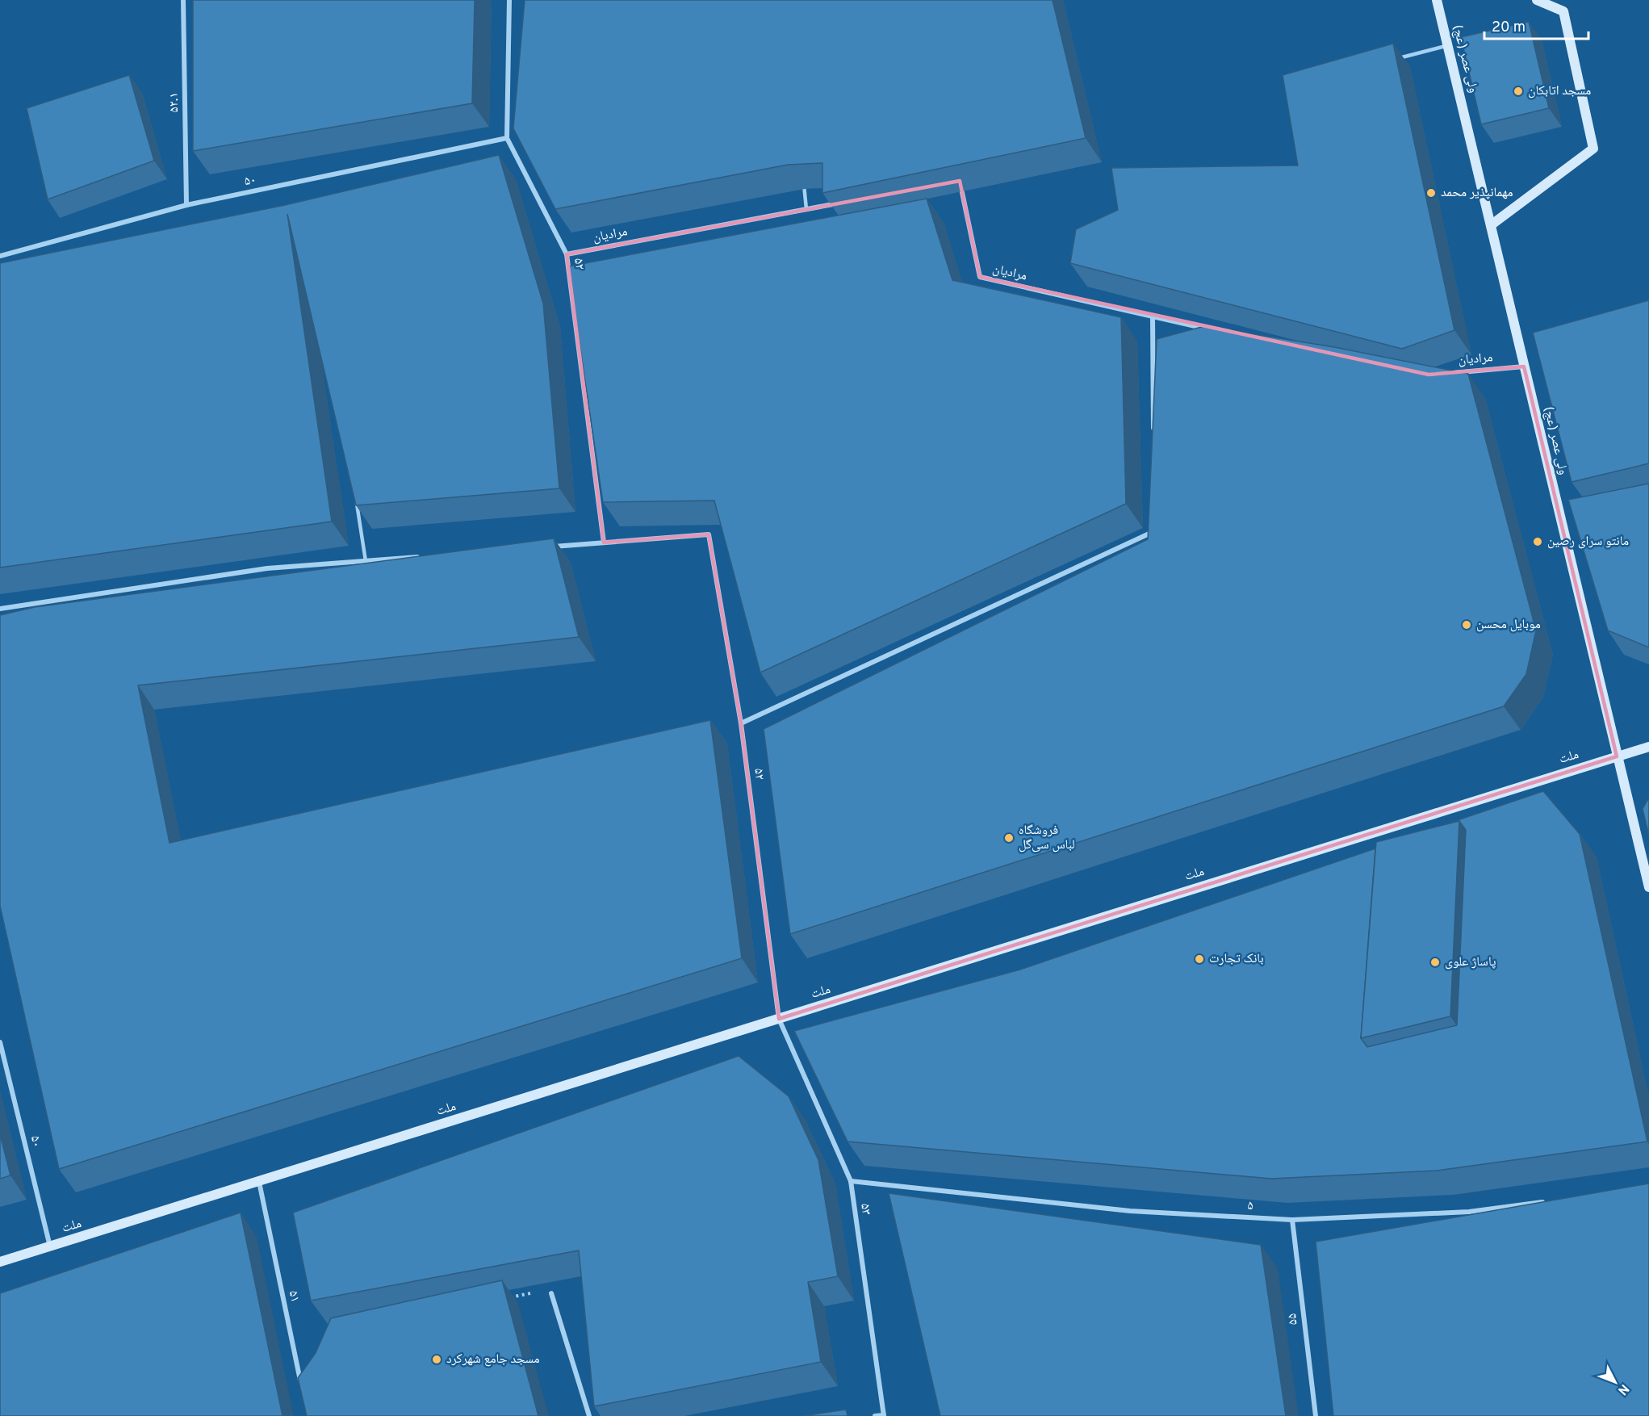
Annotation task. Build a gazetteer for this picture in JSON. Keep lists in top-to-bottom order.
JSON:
{
  "streets": {
    "main road": ["ولی عصر (عج)", "ملت"],
    "street": [
      "۵۲.۱",
      "۵۰",
      "مرادیان",
      "۵۲",
      "۵",
      "۵۳",
      "۵۱",
      "۵۵"
    ]
  },
  "crossings": [
    ["ولی عصر (عج)", "مرادیان"],
    ["ولی عصر (عج)", "ملت"],
    ["۵۲.۱", "۵۰"],
    ["۵۰", "۵۲"],
    ["۵۰", "ملت"],
    ["مرادیان", "۵۲"],
    ["۵۲", "ملت"],
    ["۵۲", "۵۳"],
    ["ملت", "۵۳"],
    ["ملت", "۵۱"],
    ["۵", "۵۳"],
    ["۵", "۵۵"]
  ],
  "places": [
    "مسجد اتابکان",
    "مهمانپذیر محمد",
    "مانتو سرای رصین",
    "موبایل محسن",
    "فروشگاه لباس سی‌گل",
    "بانک تجارت",
    "پاساژ علوی",
    "مسجد جامع شهرکرد"
  ],
  "scale_bar": "20 m",
  "north": "bottom right"
}
